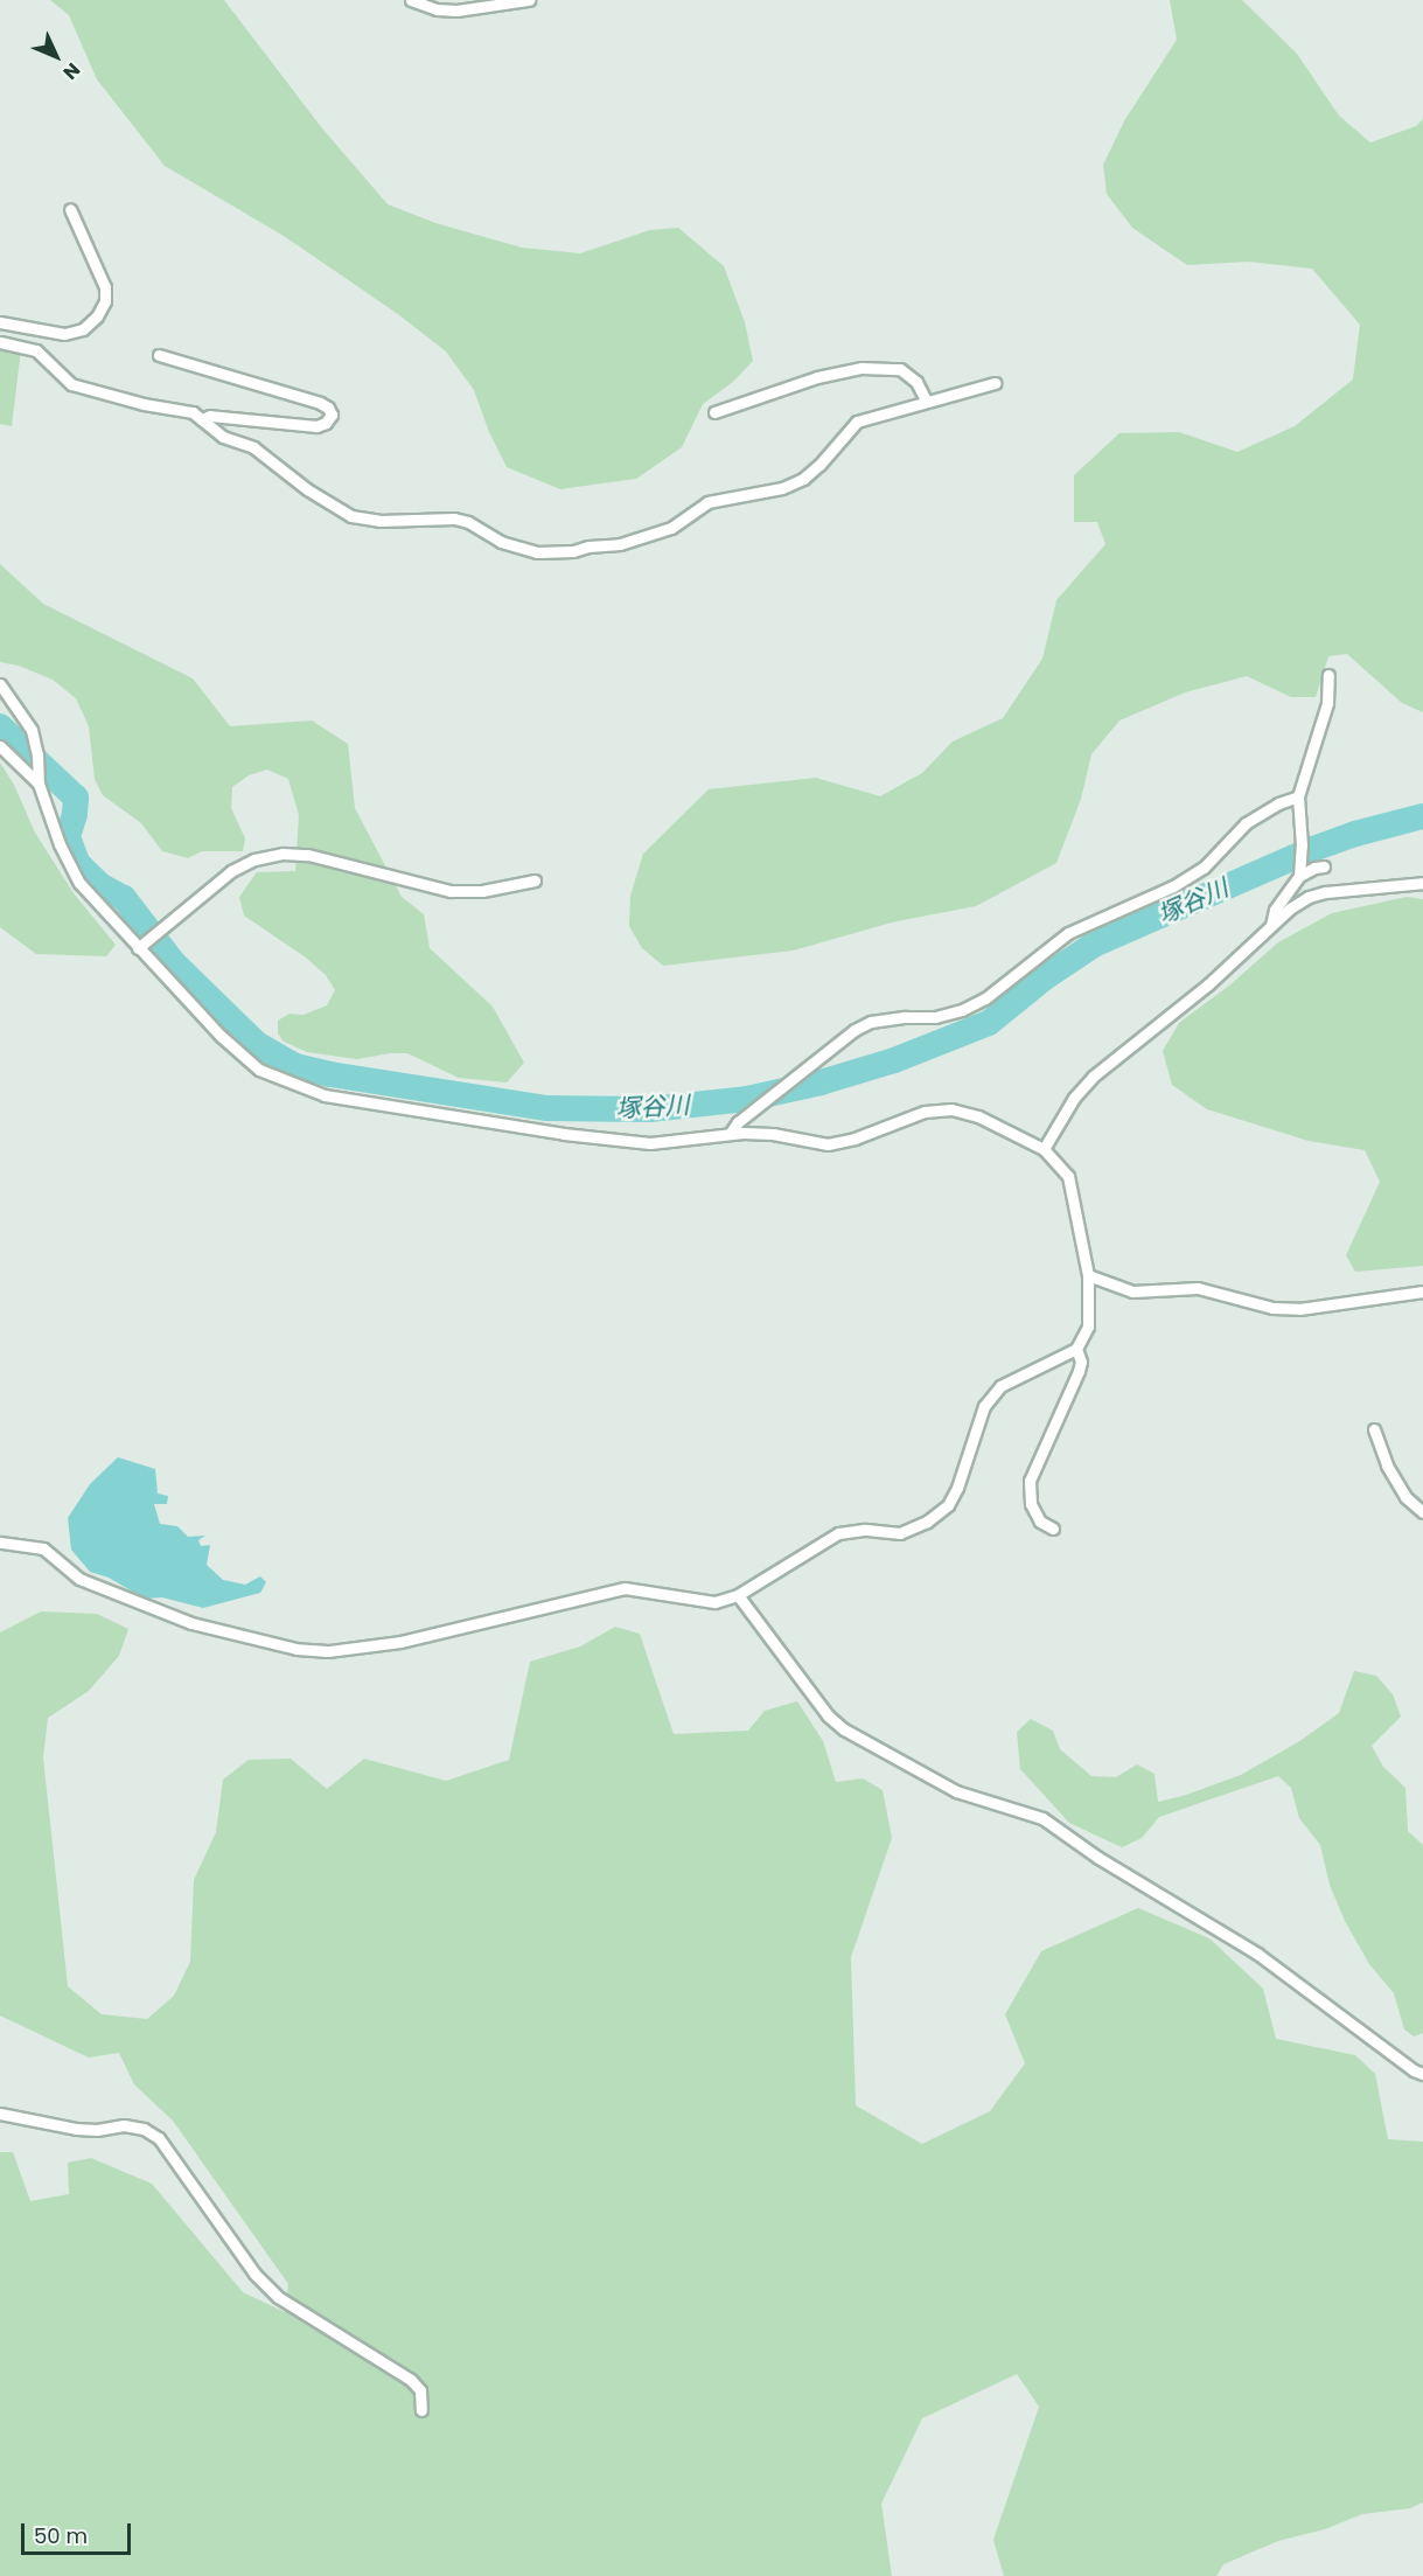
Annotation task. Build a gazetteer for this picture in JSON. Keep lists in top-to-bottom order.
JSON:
{
  "water": ["塚谷川"],
  "scale_bar": "50 m",
  "north": "bottom right"
}
